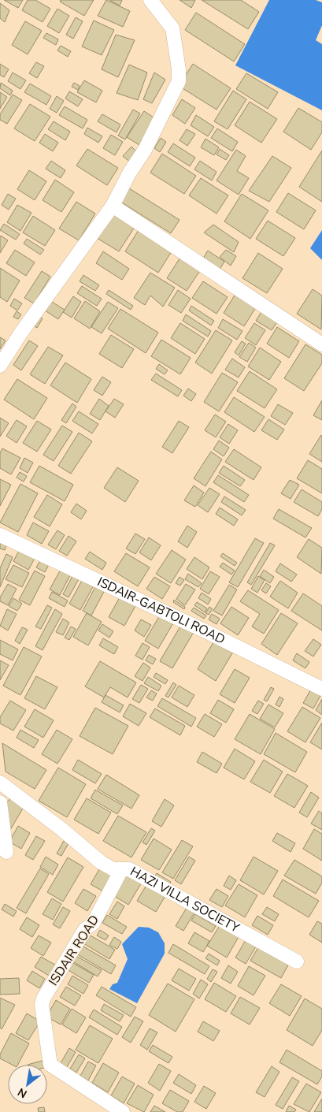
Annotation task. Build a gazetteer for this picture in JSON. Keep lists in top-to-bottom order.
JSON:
{
  "streets": {
    "street": ["ISDAIR-GABTOLI ROAD", "HAZI VILLA SOCIETY", "ISDAIR ROAD"]
  },
  "crossings": [
    ["HAZI VILLA SOCIETY", "ISDAIR ROAD"]
  ],
  "north": "bottom left"
}
